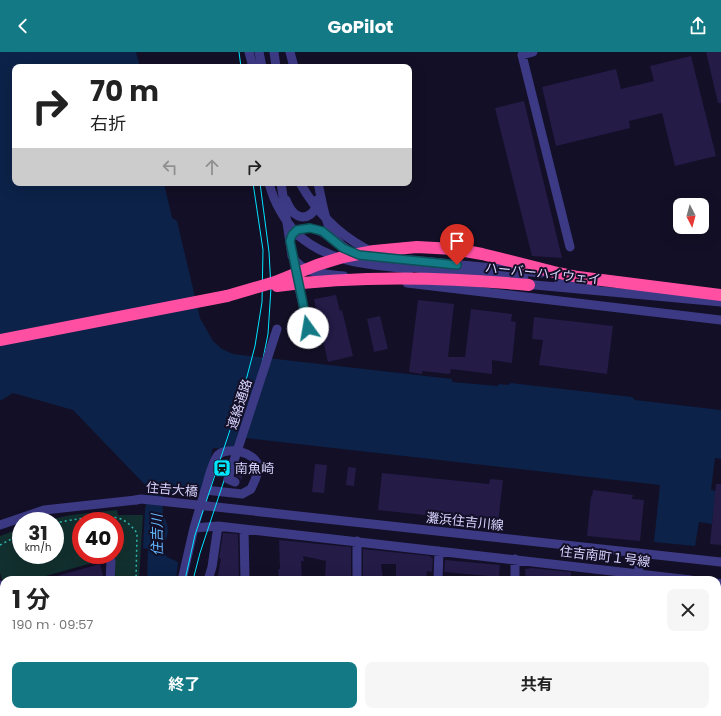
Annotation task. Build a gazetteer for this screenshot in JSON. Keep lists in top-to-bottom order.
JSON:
{
  "streets": {
    "street": [
      "ハーバーハイウェイ",
      "連絡通路",
      "住𠮷大橋",
      "灘浜住吉川線",
      "住吉南町１号線"
    ]
  },
  "crossings": [
    ["住𠮷大橋", "灘浜住吉川線"]
  ],
  "water": ["住吉川"],
  "places": {
    "station": ["南魚崎"]
  },
  "north": "bottom",
  "page": {
    "header": "GoPilot",
    "turn": ["70 m", "右折"],
    "speed": "31 km/h",
    "limit": "40",
    "heading": ["1 分", "190 m · 09:57"],
    "buttons": ["終了", "共有"]
  }
}
